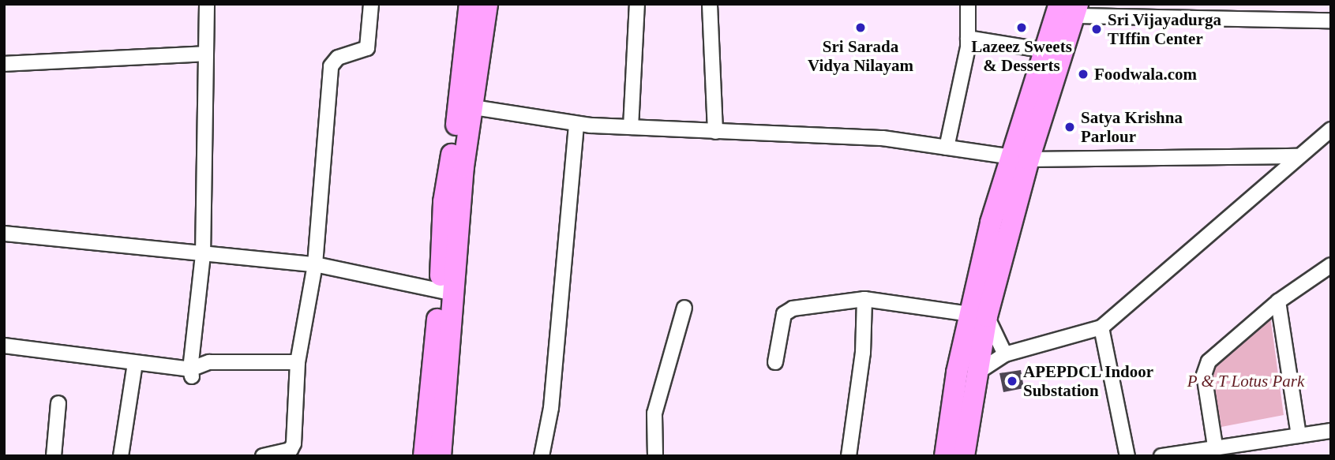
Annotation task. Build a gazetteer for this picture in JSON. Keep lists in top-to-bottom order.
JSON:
{
  "parks": ["P & T Lotus Park"],
  "places": [
    "Sri Sarada Vidya Nilayam",
    "Lazeez Sweets & Desserts",
    "Sri Vijayadurga TIffin Center",
    "Foodwala.com",
    "Satya Krishna Parlour",
    "APEPDCL Indoor Substation"
  ]
}
